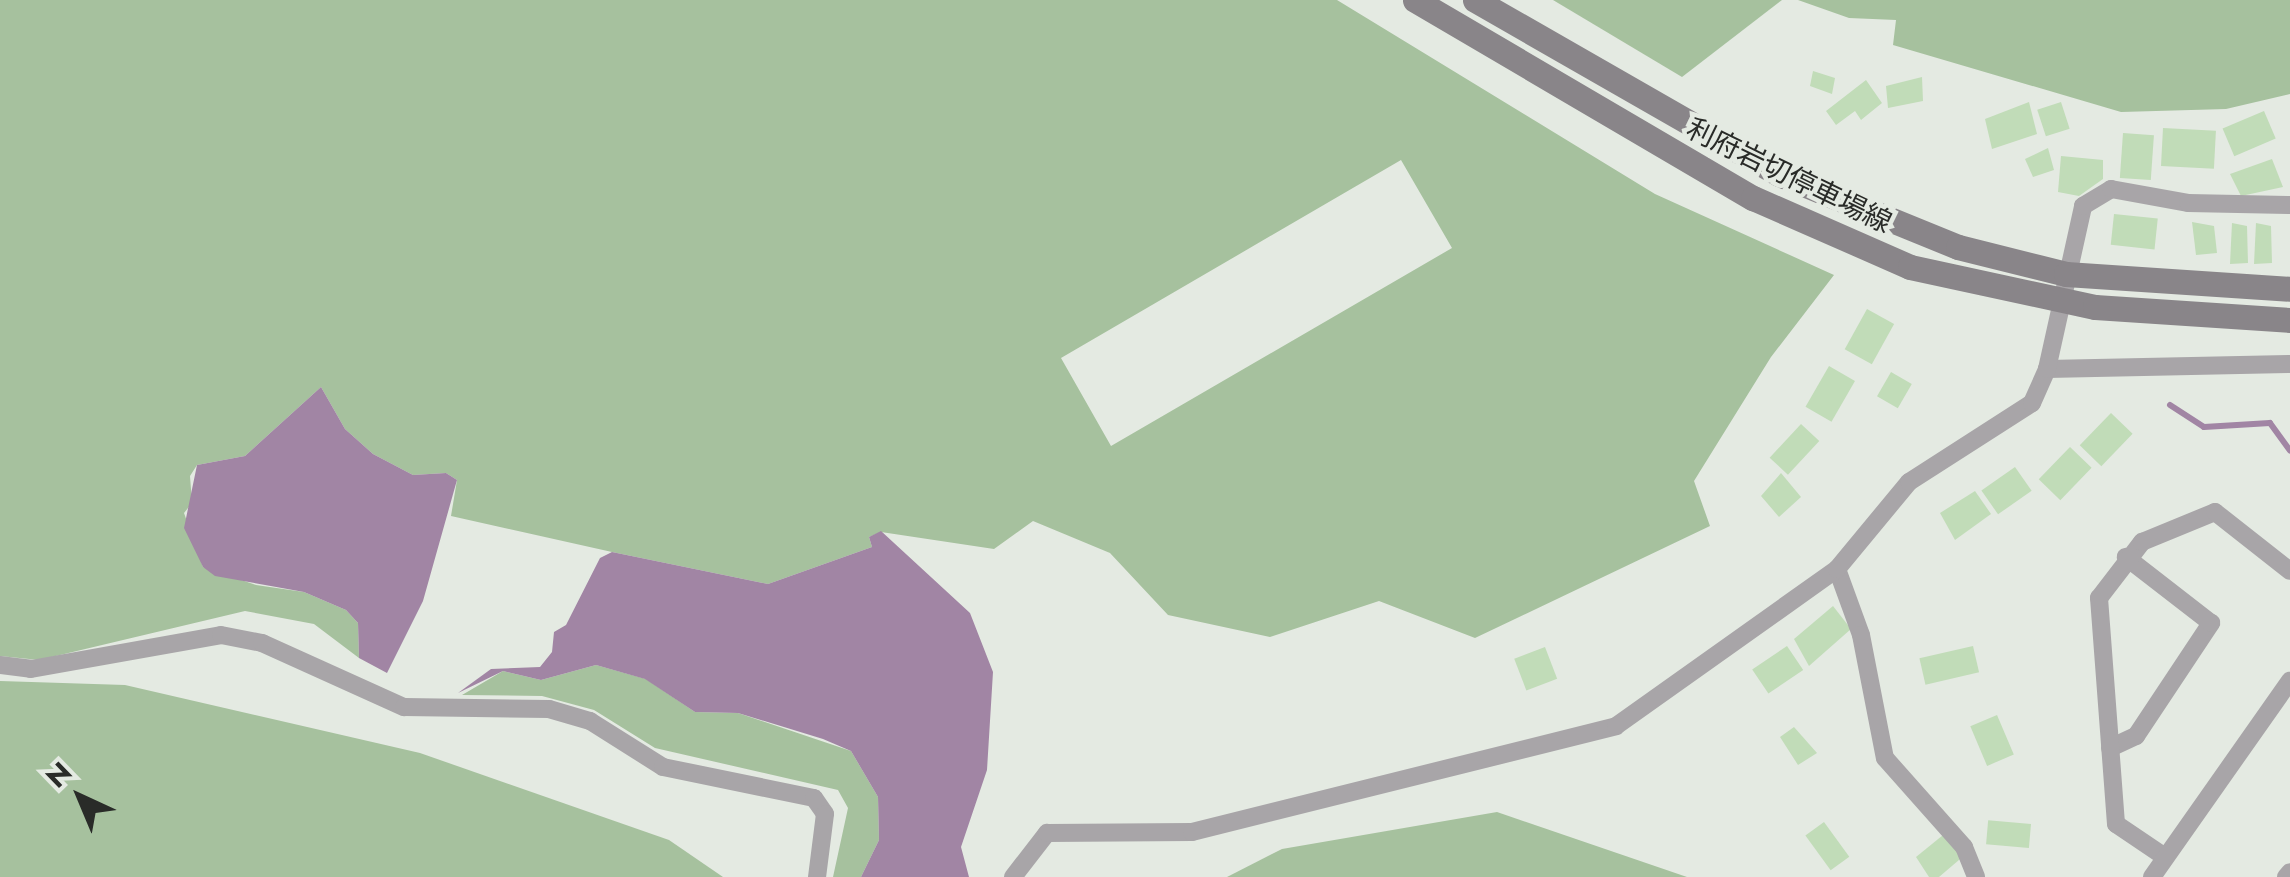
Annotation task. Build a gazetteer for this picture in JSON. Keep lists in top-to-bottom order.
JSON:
{
  "streets": {
    "main road": ["利府岩切停車場線"]
  },
  "north": "top left"
}
